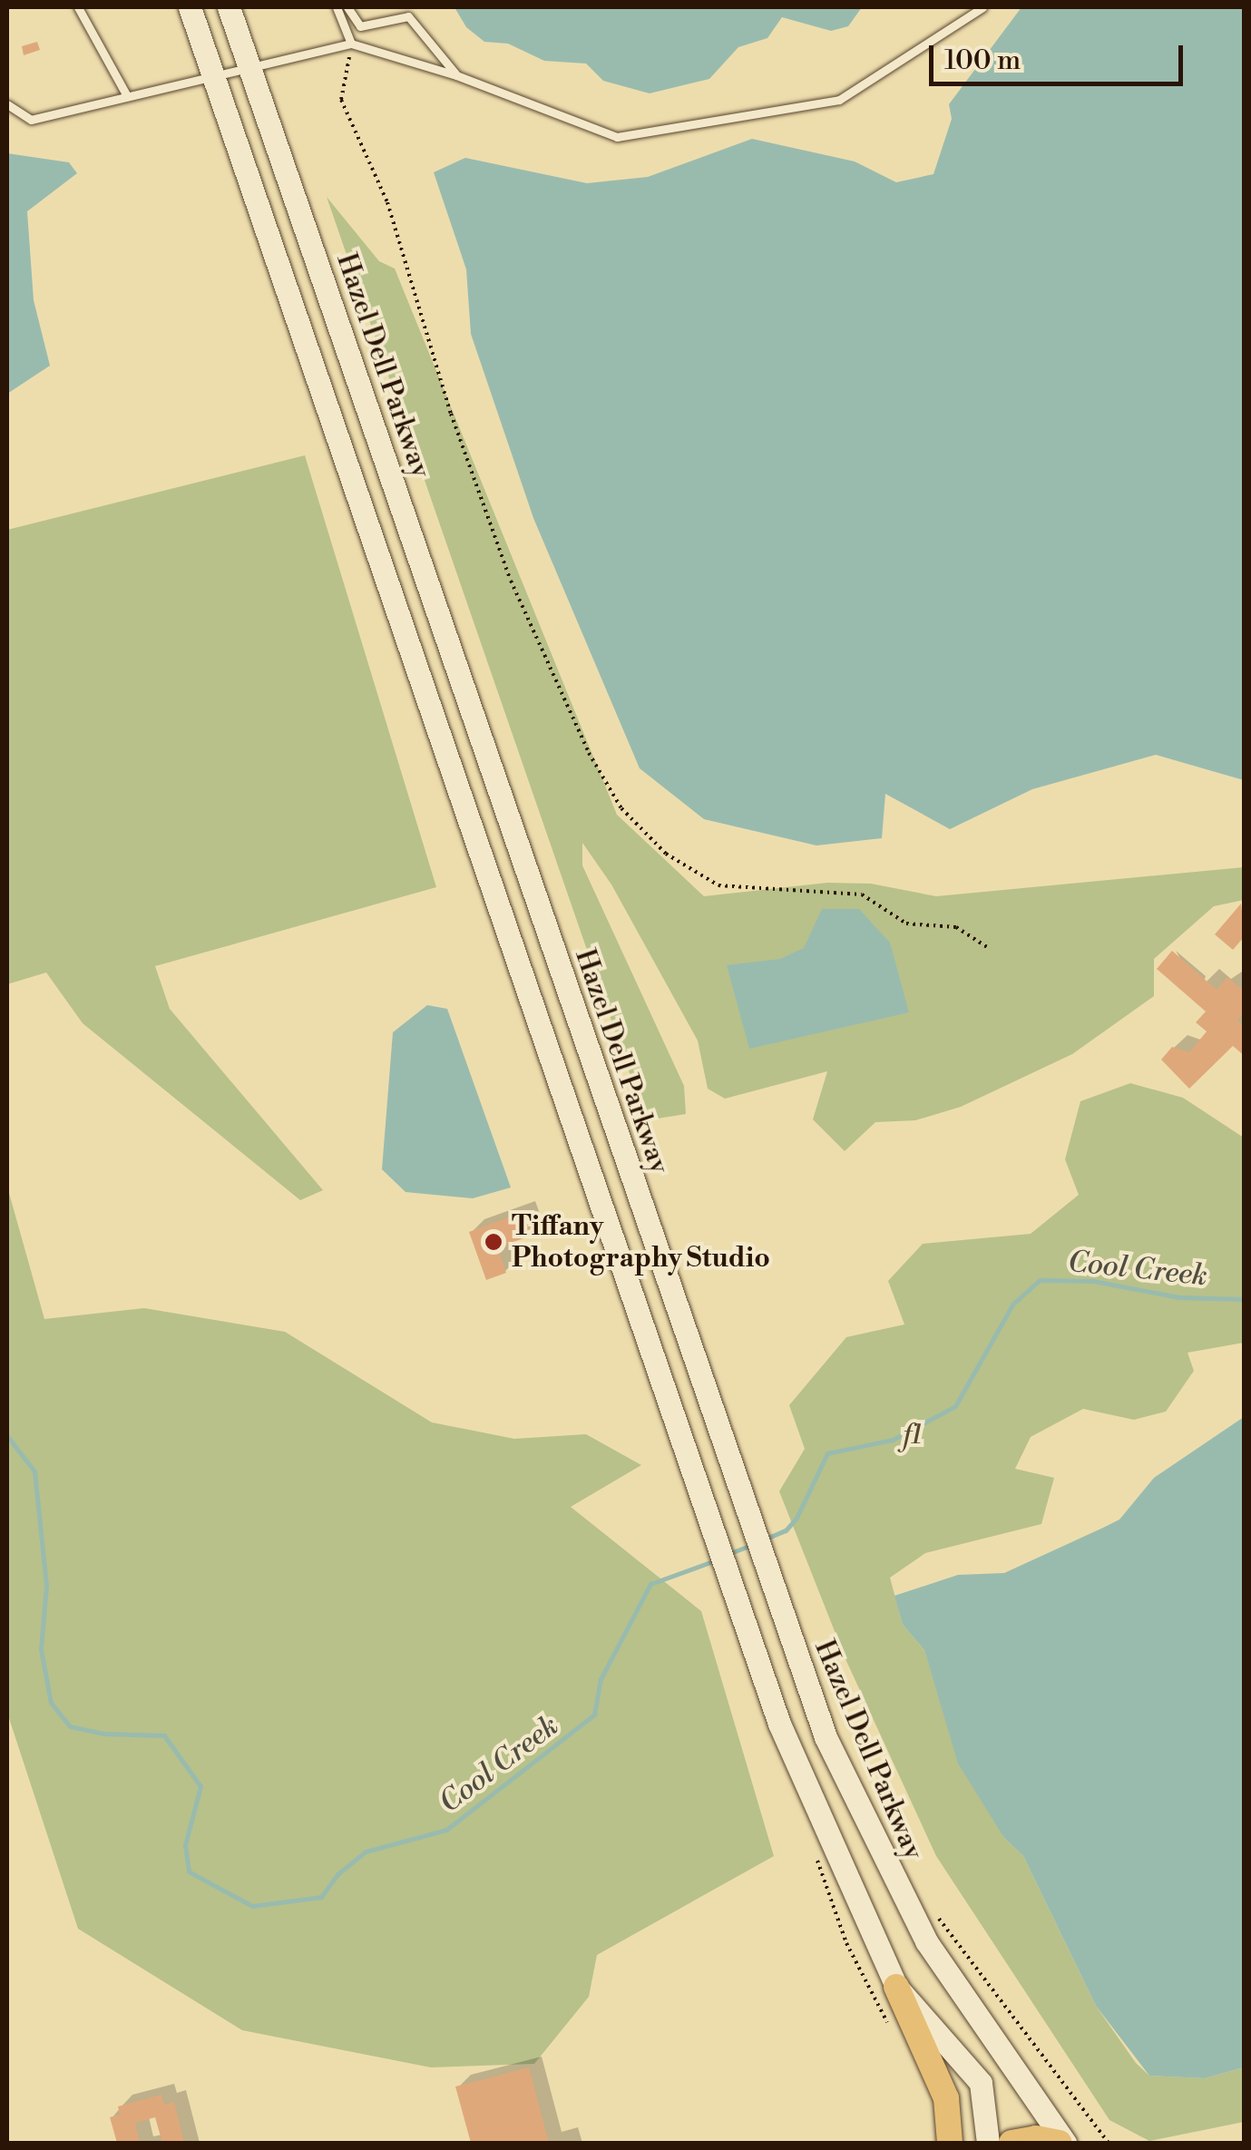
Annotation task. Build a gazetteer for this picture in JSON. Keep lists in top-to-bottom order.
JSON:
{
  "streets": {
    "main road": ["Hazel Dell Parkway"]
  },
  "water": ["Cool Creek"],
  "parks": ["f1"],
  "places": ["Tiffany Photography Studio"],
  "scale_bar": "100 m"
}
